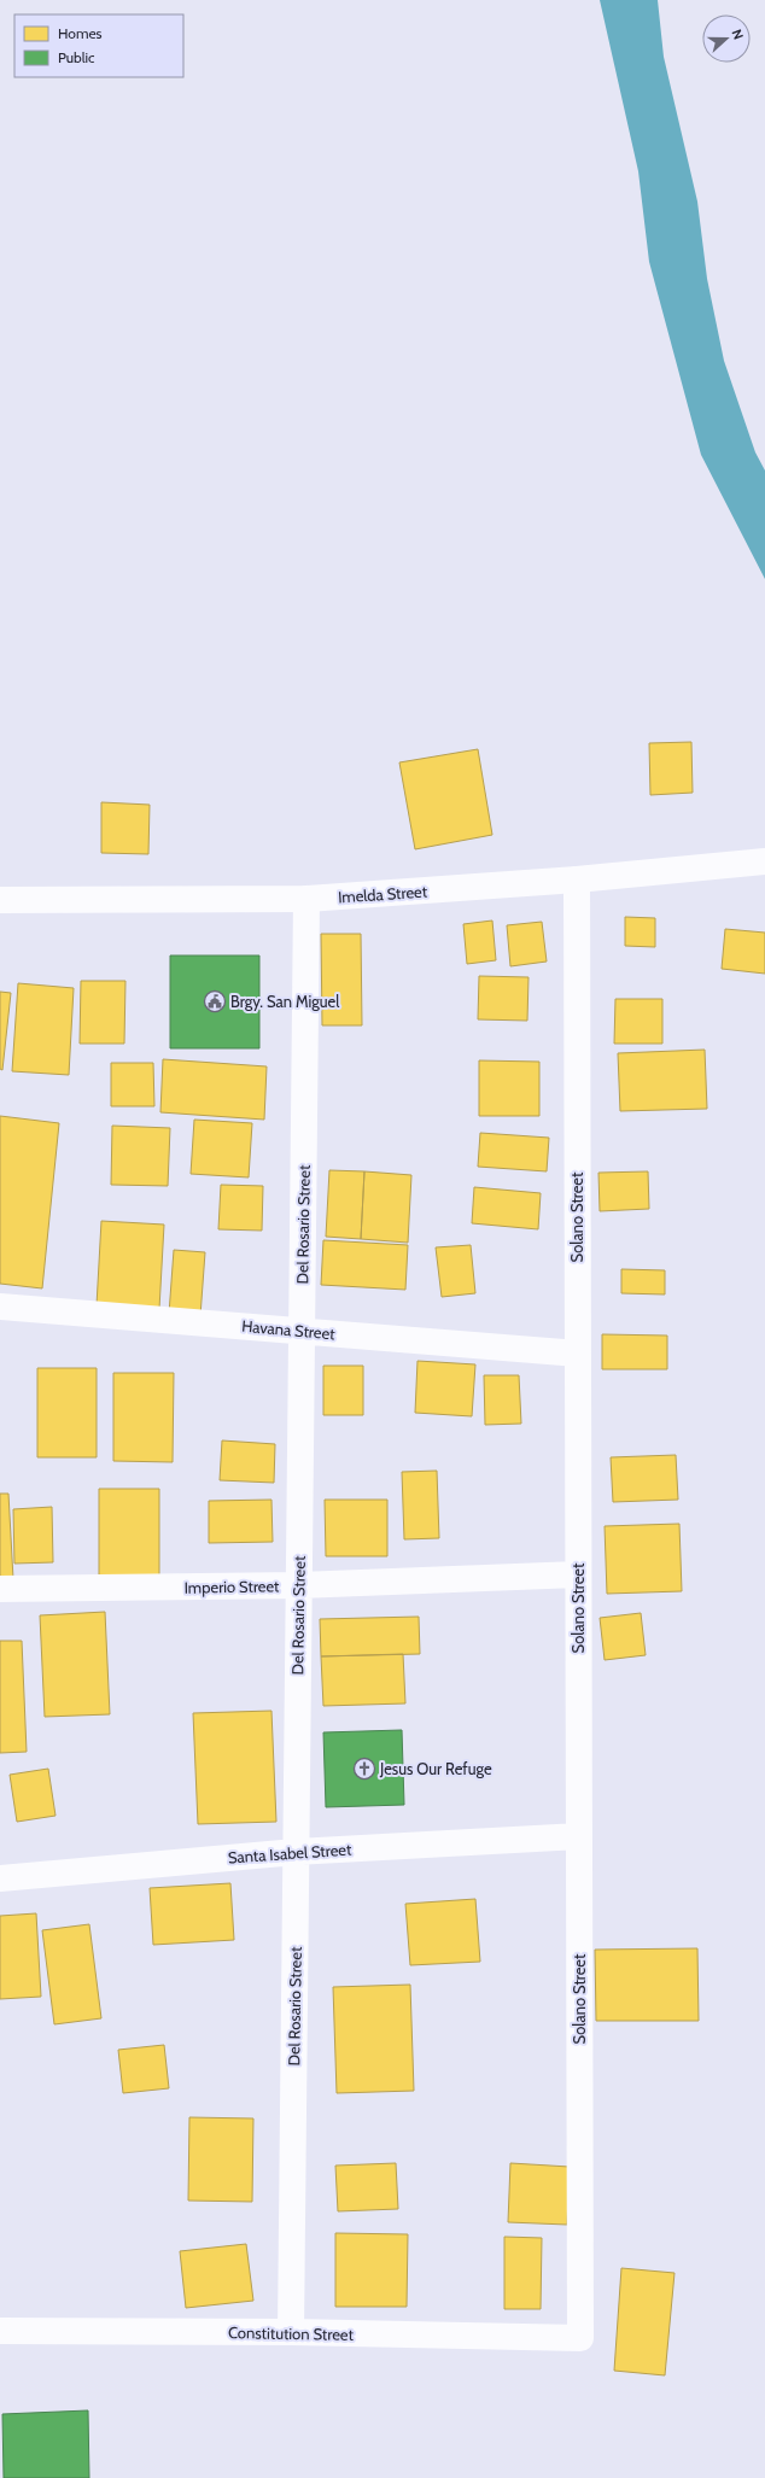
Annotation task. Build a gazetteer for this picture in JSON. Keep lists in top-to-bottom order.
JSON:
{
  "streets": {
    "street": [
      "Imelda Street",
      "Solano Street",
      "Del Rosario Street",
      "Havana Street",
      "Imperio Street",
      "Santa Isabel Street",
      "Constitution Street"
    ]
  },
  "crossings": [
    ["Imelda Street", "Solano Street"],
    ["Imelda Street", "Del Rosario Street"],
    ["Solano Street", "Havana Street"],
    ["Solano Street", "Imperio Street"],
    ["Solano Street", "Santa Isabel Street"],
    ["Solano Street", "Constitution Street"],
    ["Del Rosario Street", "Havana Street"],
    ["Del Rosario Street", "Imperio Street"],
    ["Del Rosario Street", "Santa Isabel Street"],
    ["Del Rosario Street", "Constitution Street"]
  ],
  "places": {
    "public building": ["Brgy. San Miguel"],
    "church": ["Jesus Our Refuge"]
  },
  "legend": ["Homes", "Public"],
  "north": "right"
}
